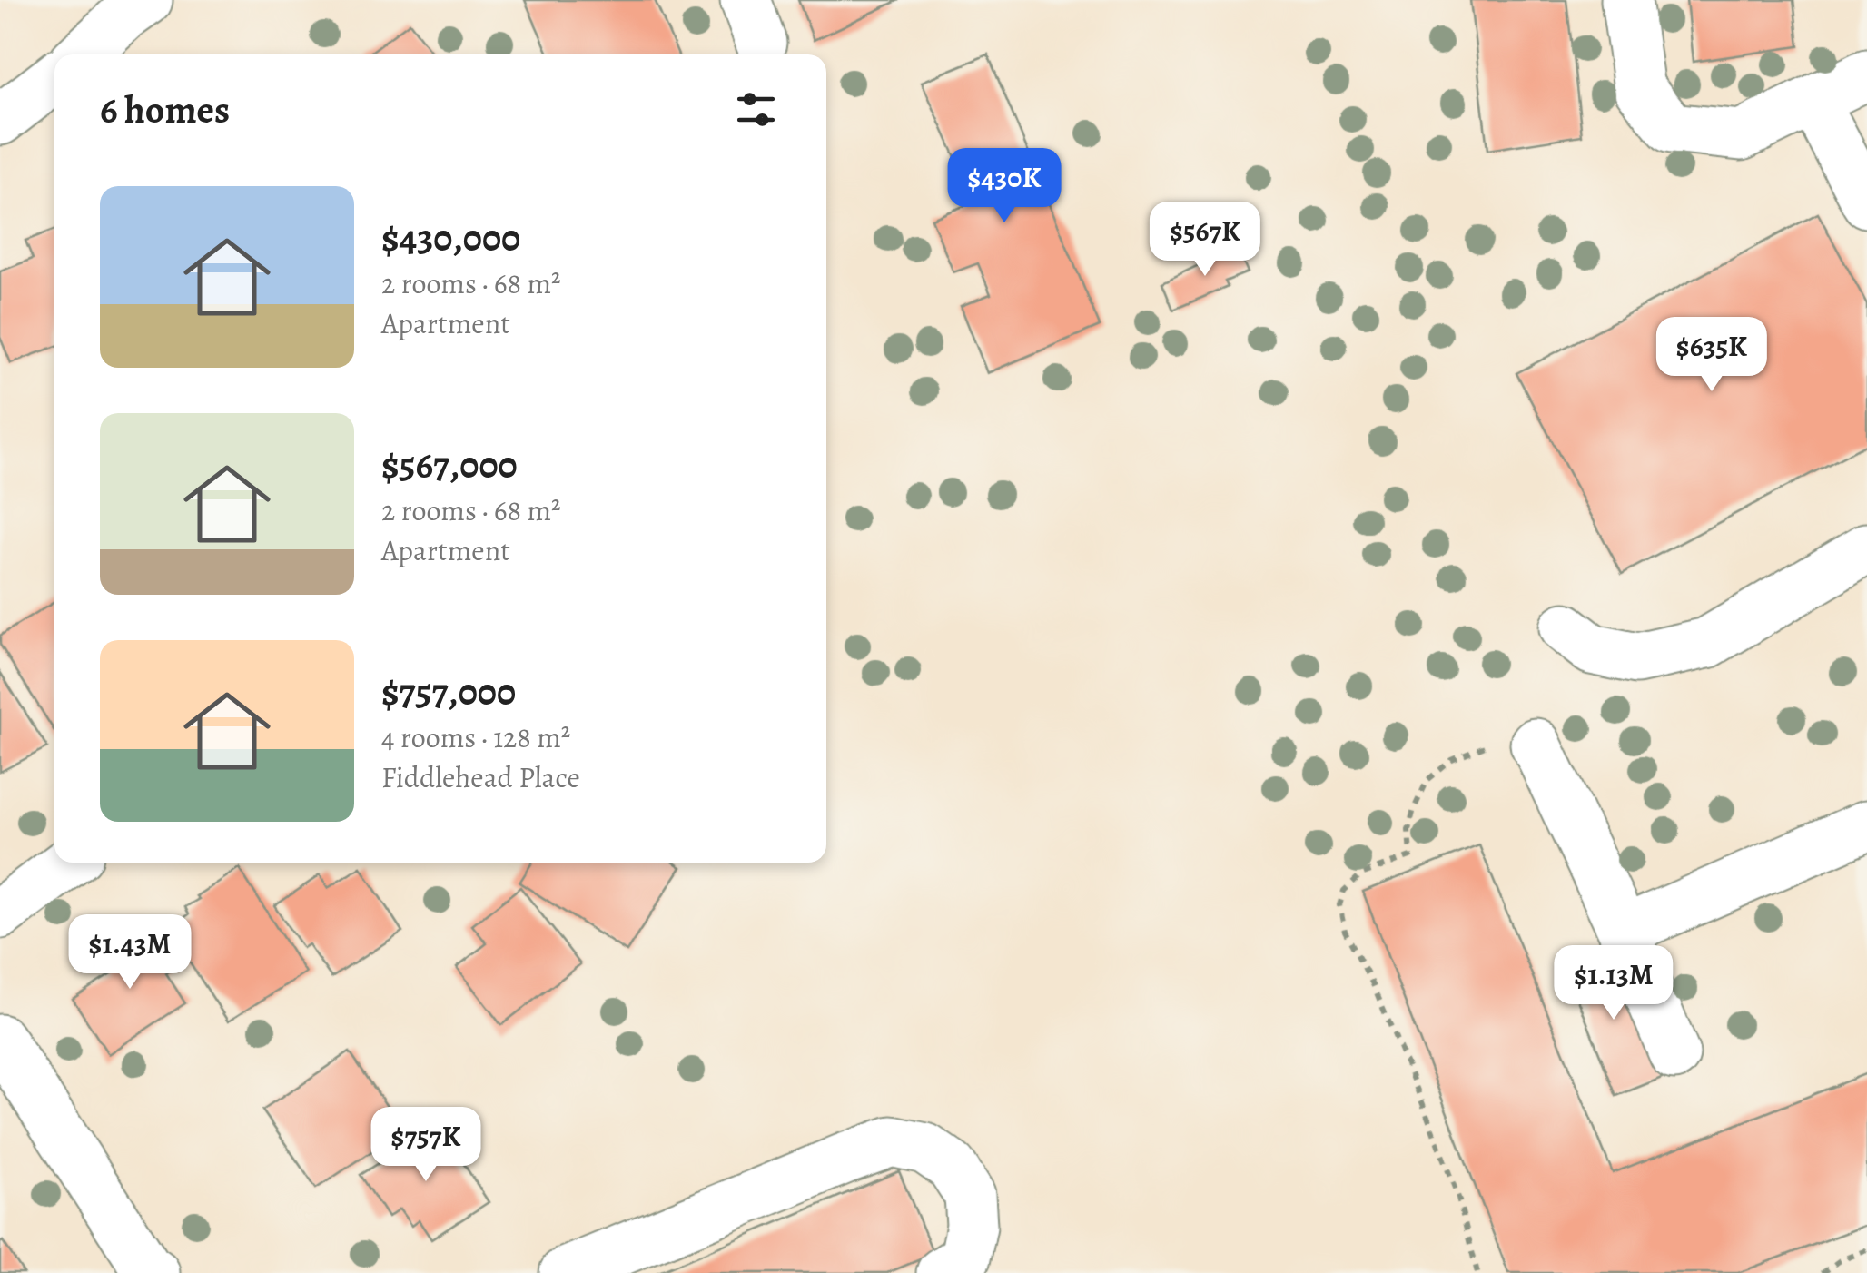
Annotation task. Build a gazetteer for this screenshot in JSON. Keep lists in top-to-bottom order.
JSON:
{
  "page": {
    "heading": "6 homes",
    "price": [
      "$430K",
      "$567K",
      "$635K",
      "$1.43M",
      "$1.13M",
      "$757K"
    ],
    "list": [
      {
        "name": "$430,000",
        "note": "2 rooms · 68 m² · Apartment"
      },
      {
        "name": "$567,000",
        "note": "2 rooms · 68 m² · Apartment"
      },
      {
        "name": "$757,000",
        "note": "4 rooms · 128 m² · Fiddlehead Place"
      }
    ]
  }
}
